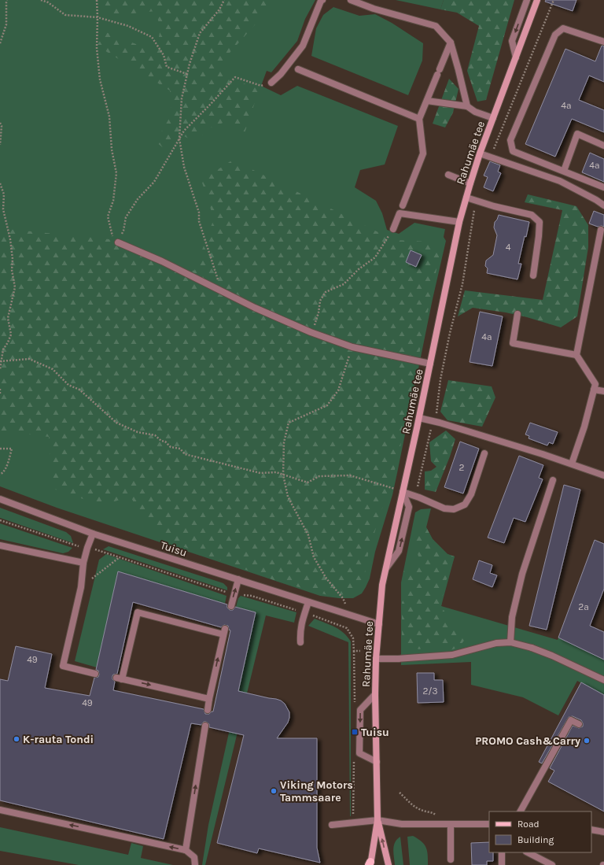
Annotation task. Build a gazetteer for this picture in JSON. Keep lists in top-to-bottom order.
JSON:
{
  "streets": {
    "street": ["Rahumäe tee", "Tuisu"]
  },
  "crossings": [
    ["Rahumäe tee", "Tuisu"]
  ],
  "places": {
    "transit": ["Tuisu"],
    "other": ["K-rauta Tondi", "PROMO Cash&Carry", "Viking Motors Tammsaare"]
  },
  "house_numbers": [
    "4a",
    "4a",
    "4",
    "4a",
    "2",
    "2a",
    "49",
    "2/3",
    "49"
  ],
  "legend": ["Road", "Building"]
}
